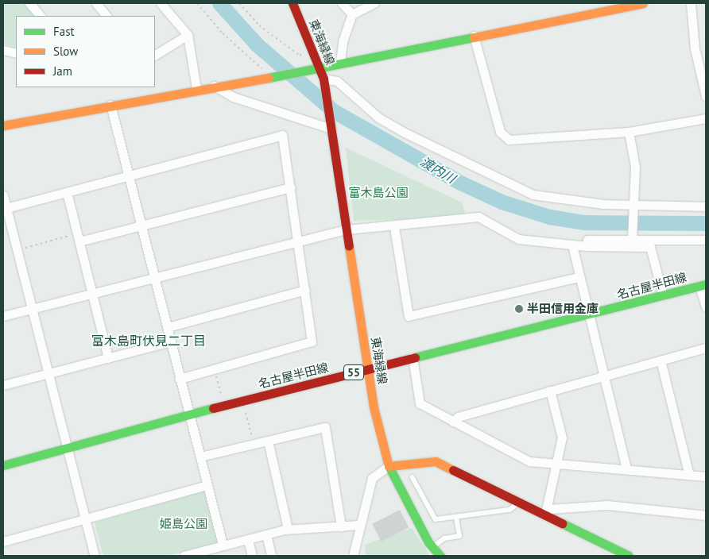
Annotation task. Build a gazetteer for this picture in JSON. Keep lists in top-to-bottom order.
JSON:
{
  "streets": {
    "main road": ["東海緑線", "名古屋半田線", "55"]
  },
  "crossings": [
    ["東海緑線", "名古屋半田線"]
  ],
  "districts": ["富木島町伏見二丁目"],
  "water": ["渡内川"],
  "parks": ["富木島公園", "姫島公園"],
  "places": ["半田信用金庫"],
  "legend": ["Fast", "Slow", "Jam"]
}
